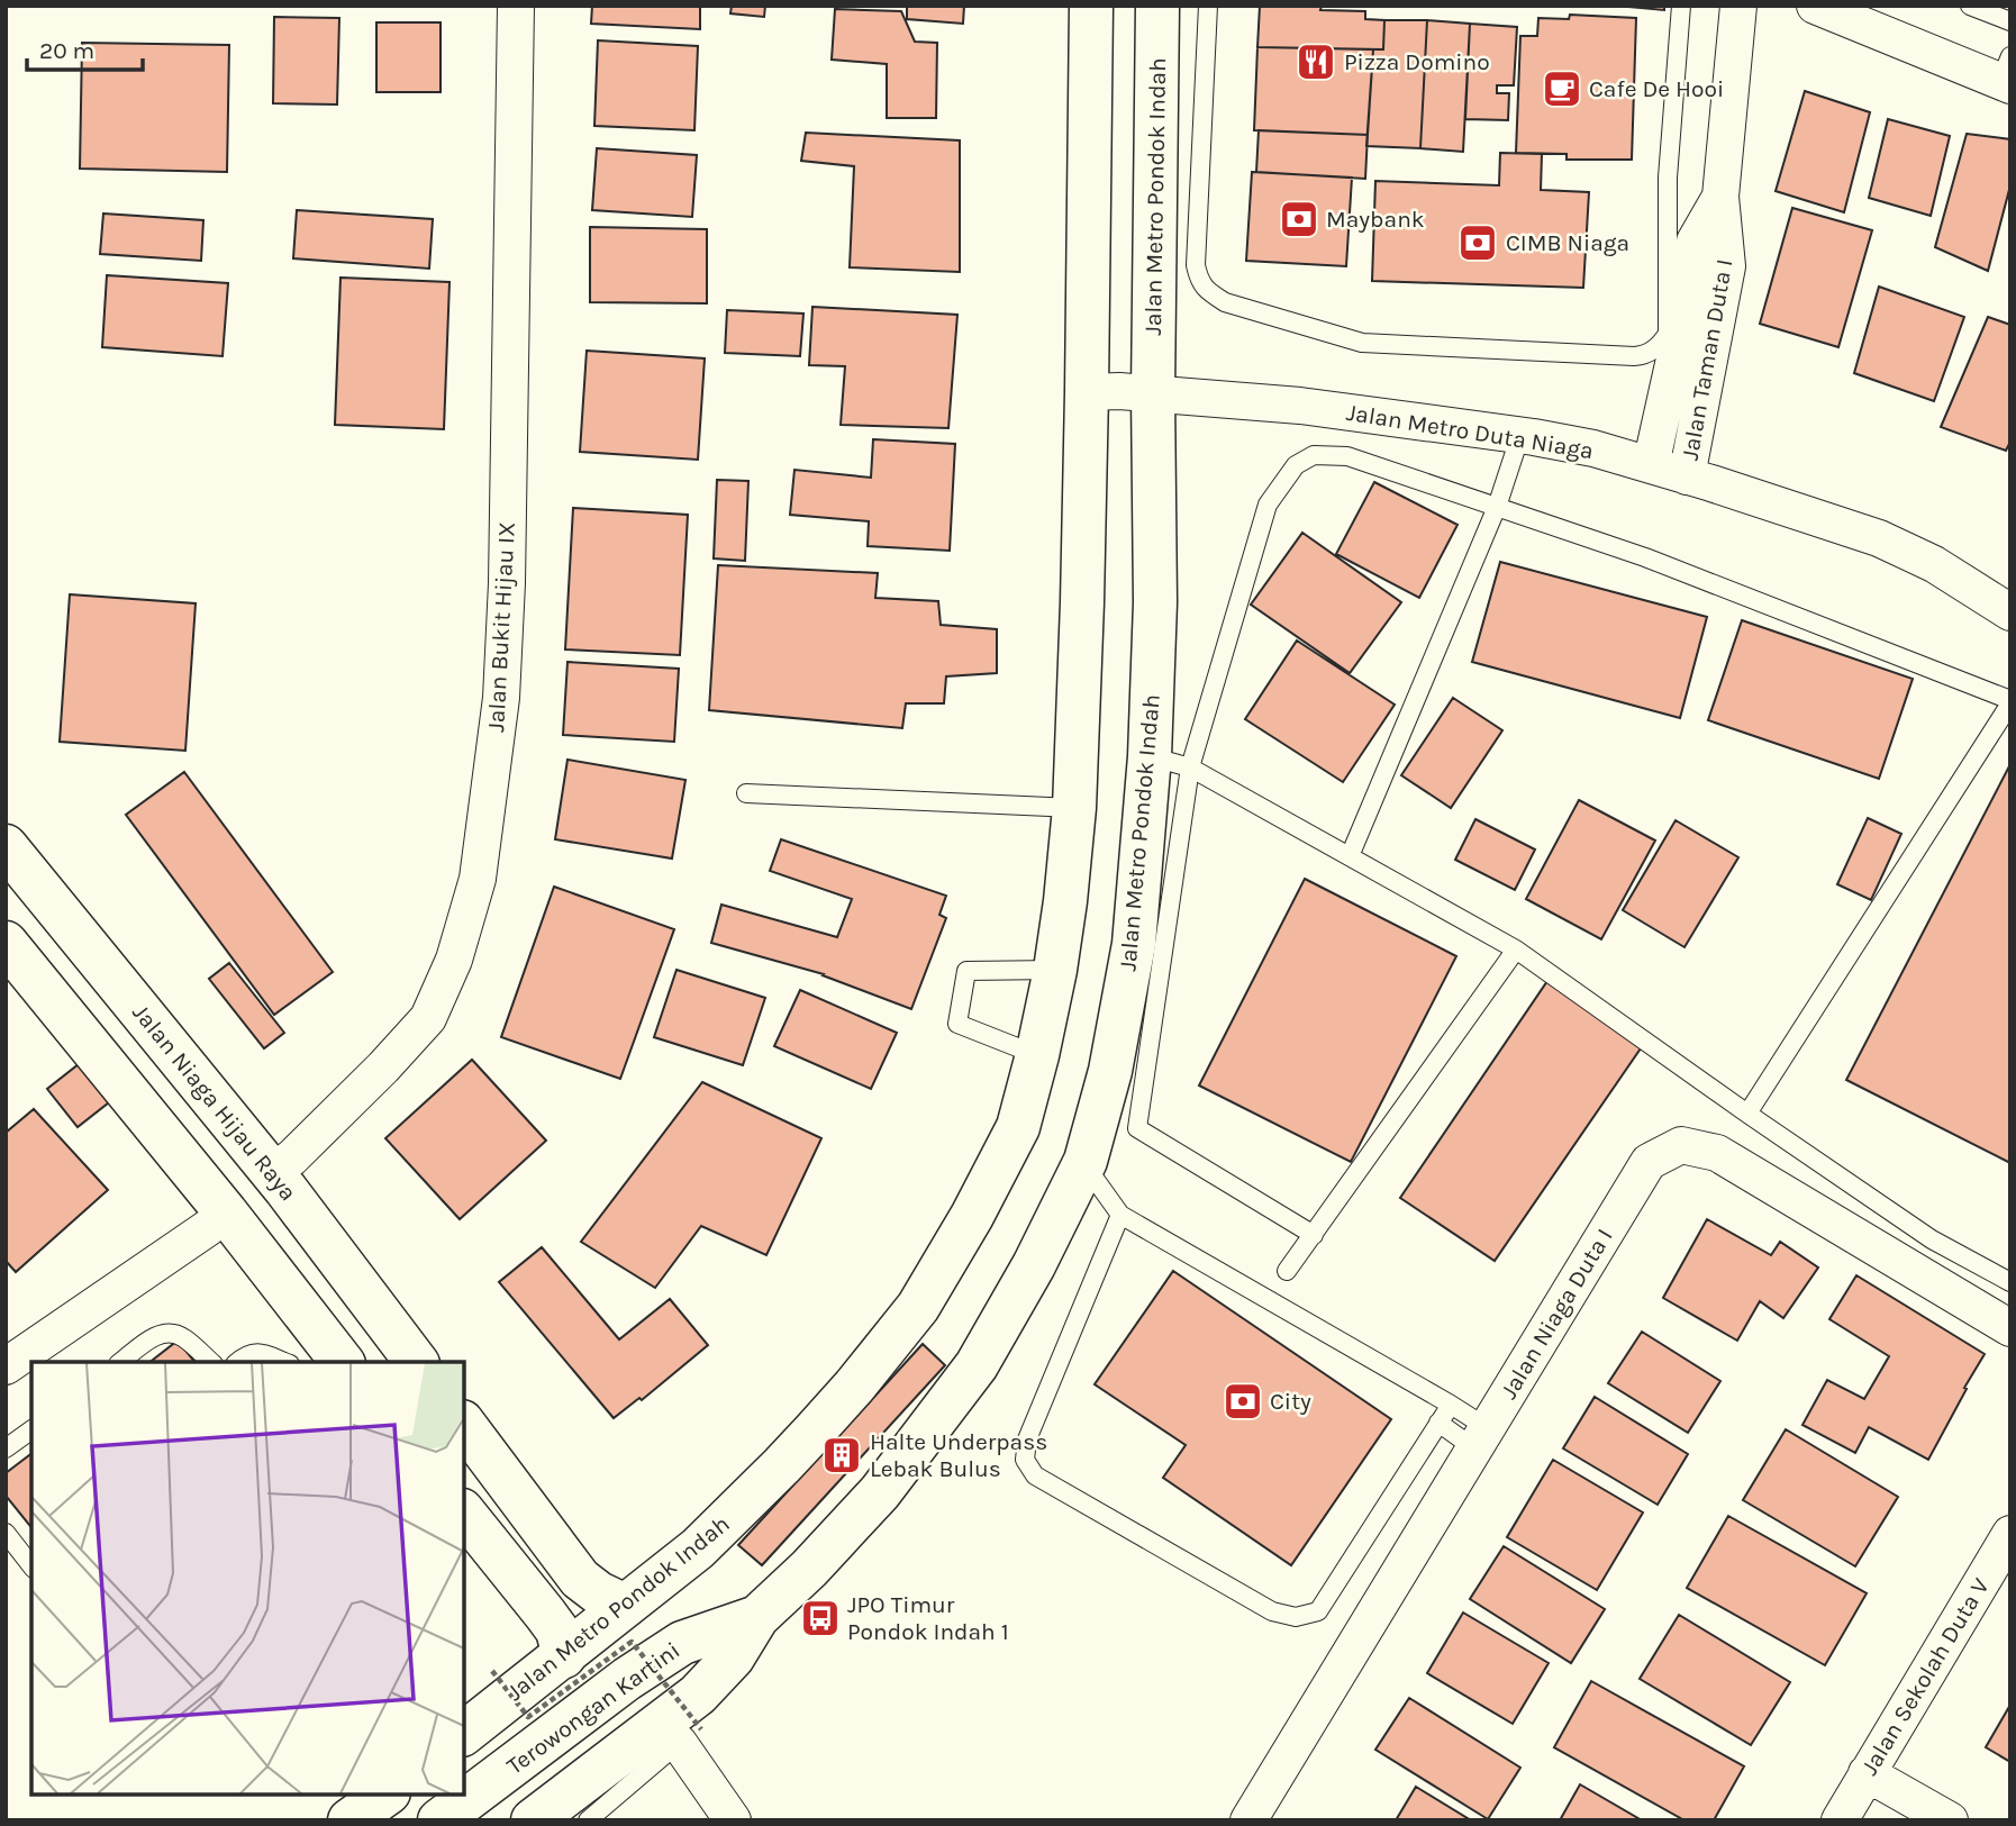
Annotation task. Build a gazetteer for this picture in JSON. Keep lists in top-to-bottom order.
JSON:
{
  "streets": {
    "main road": ["Jalan Metro Pondok Indah", "Jalan Niaga Hijau Raya", "Terowongan Kartini"],
    "street": [
      "Jalan Taman Duta I",
      "Jalan Metro Duta Niaga",
      "Jalan Bukit Hijau IX",
      "Jalan Niaga Duta I",
      "Jalan Sekolah Duta V"
    ]
  },
  "crossings": [
    ["Jalan Metro Pondok Indah", "Jalan Metro Duta Niaga"],
    ["Jalan Metro Pondok Indah", "Terowongan Kartini"],
    ["Jalan Taman Duta I", "Jalan Metro Duta Niaga"],
    ["Jalan Bukit Hijau IX", "Jalan Niaga Hijau Raya"]
  ],
  "places": {
    "restaurant": ["Pizza Domino"],
    "cafe": ["Cafe De Hooi"],
    "bank": ["Maybank", "CIMB Niaga", "City"],
    "building": ["Halte Underpass Lebak Bulus"],
    "bus stop": ["JPO Timur Pondok Indah 1"]
  },
  "scale_bar": "20 m"
}
